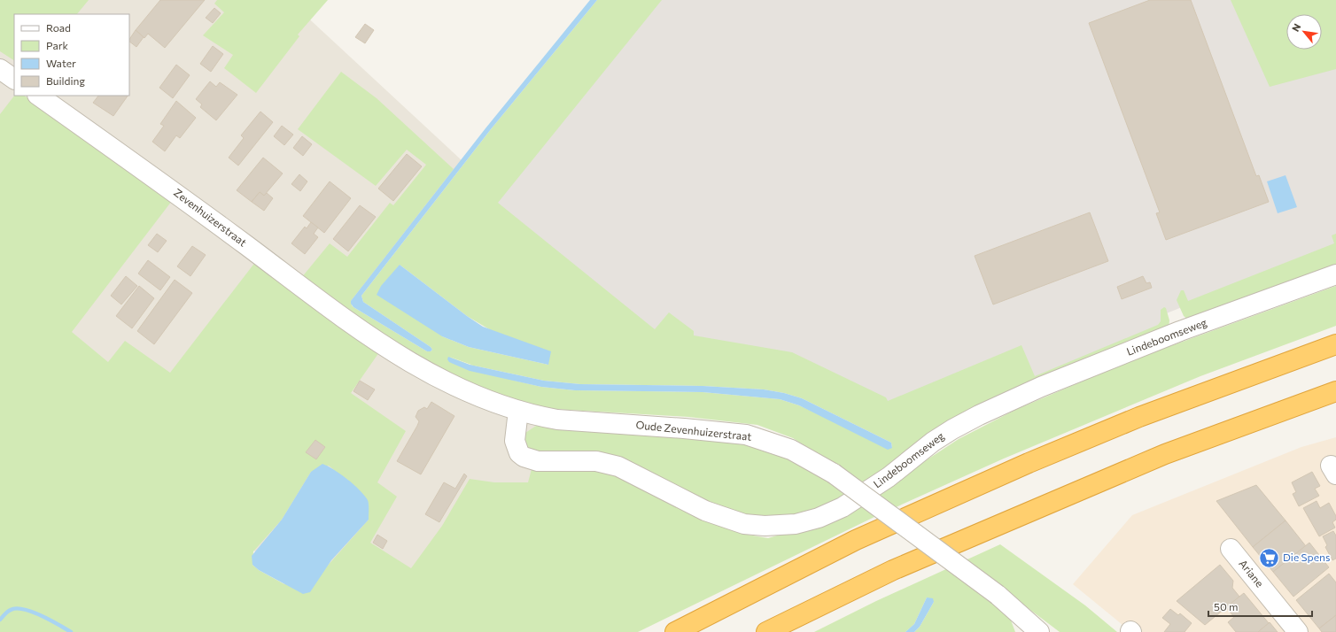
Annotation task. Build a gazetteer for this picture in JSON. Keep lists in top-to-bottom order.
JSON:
{
  "streets": {
    "street": [
      "Zevenhuizerstraat",
      "Lindeboomseweg",
      "Oude Zevenhuizerstraat",
      "Ariane"
    ]
  },
  "crossings": [
    ["Zevenhuizerstraat", "Oude Zevenhuizerstraat"],
    ["Lindeboomseweg", "Oude Zevenhuizerstraat"]
  ],
  "places": {
    "supermarket": ["Die Spens"]
  },
  "legend": [
    "Road",
    "Park",
    "Water",
    "Building"
  ],
  "scale_bar": "50 m",
  "north": "top left"
}
